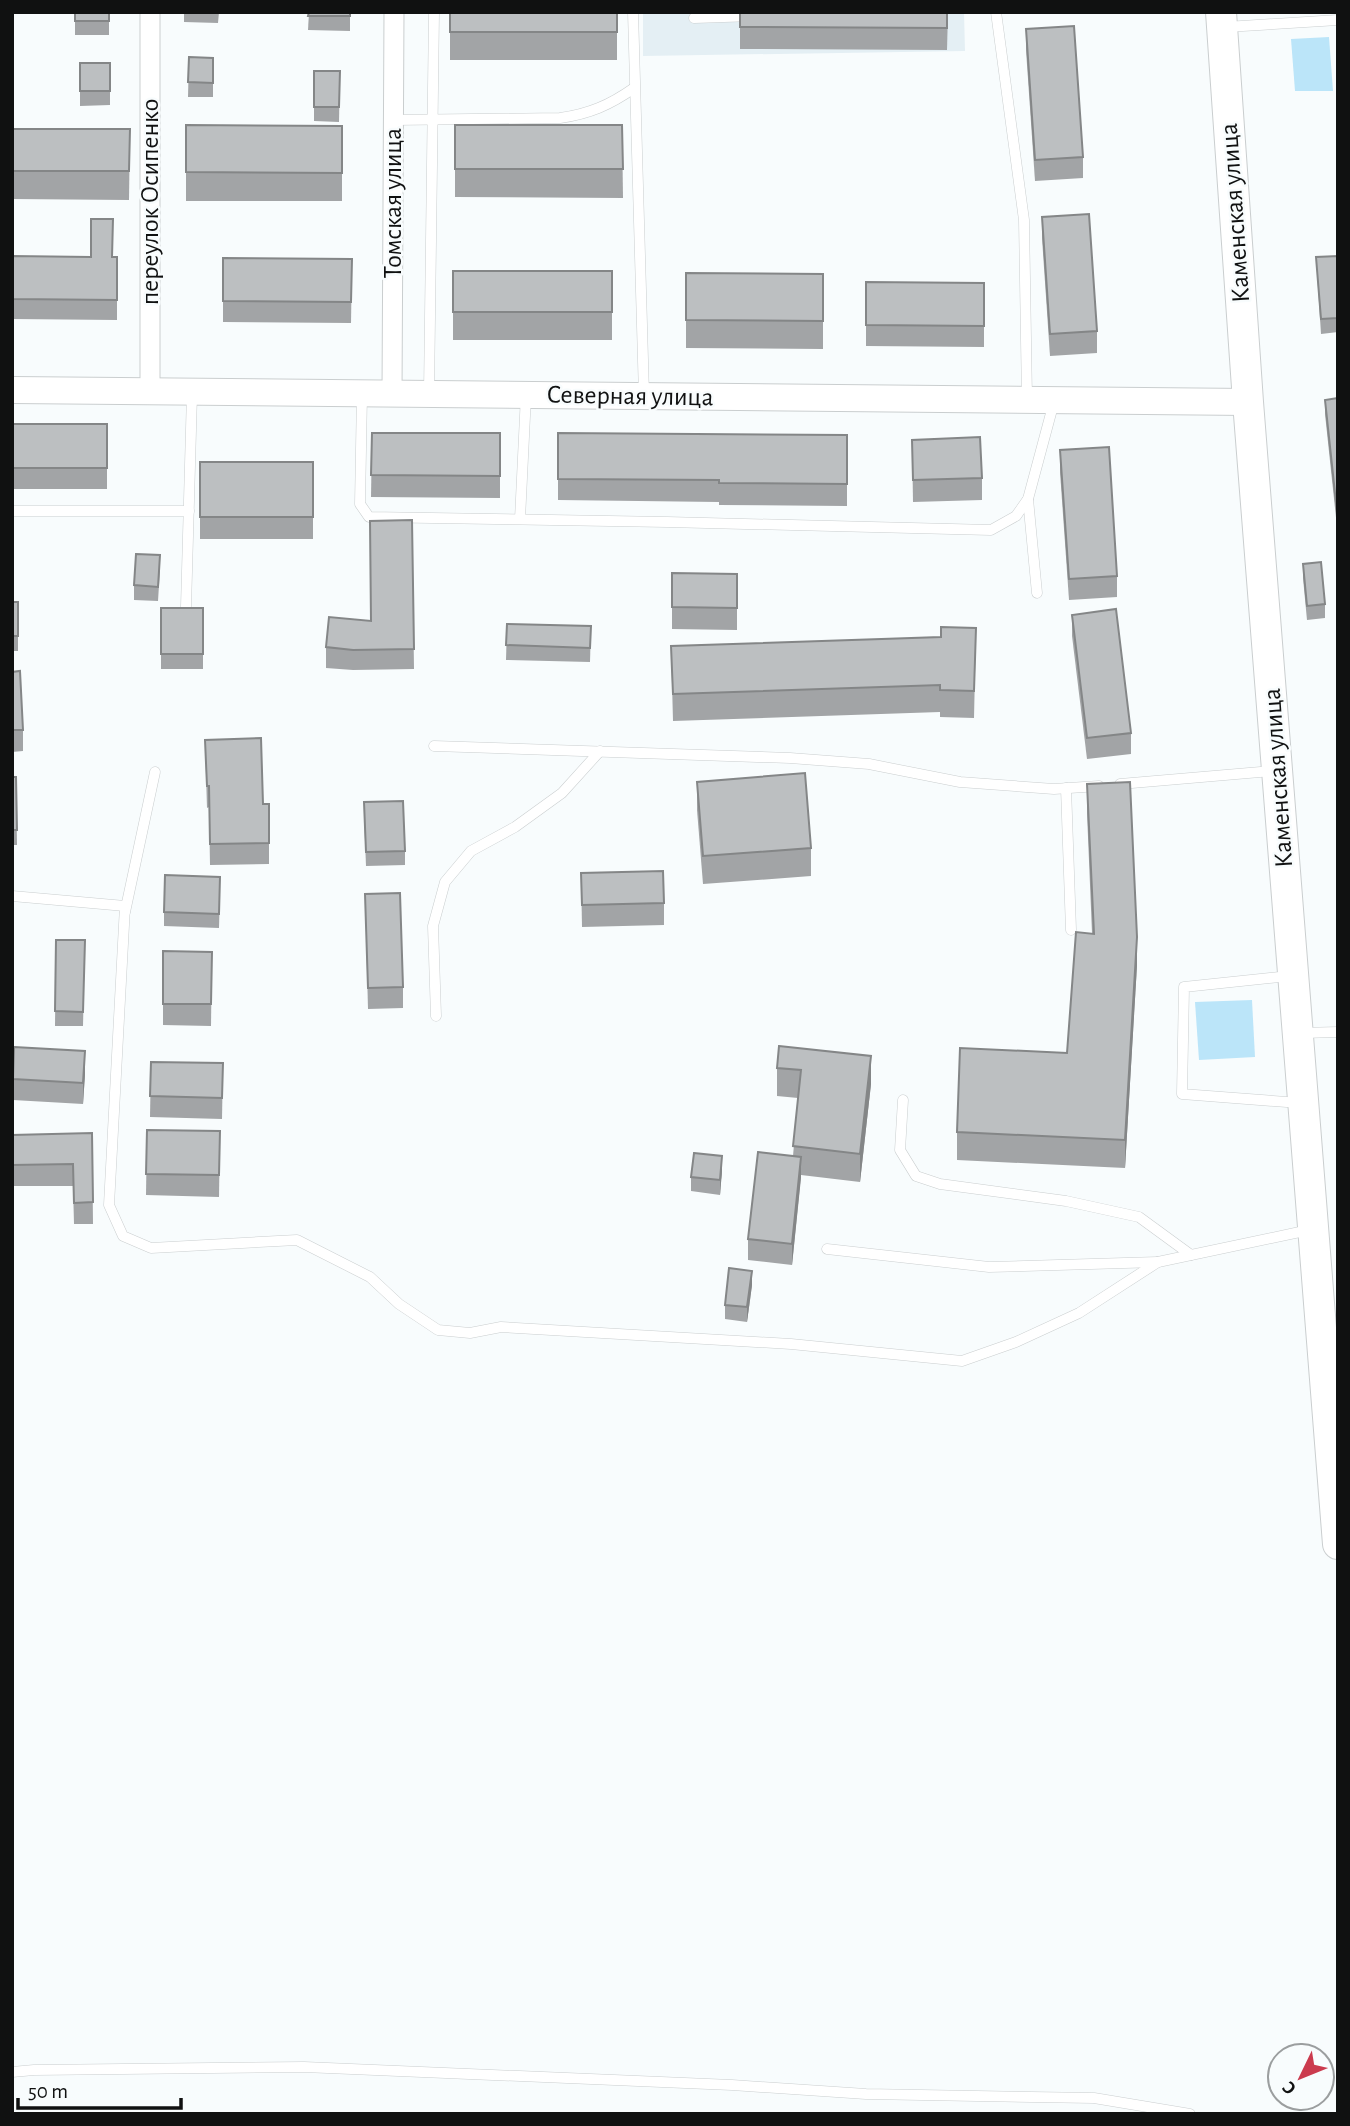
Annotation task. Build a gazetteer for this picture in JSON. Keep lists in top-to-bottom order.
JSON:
{
  "streets": {
    "main road": ["Каменская улица"],
    "street": ["переулок Осипенко", "Томская улица", "Северная улица"]
  },
  "crossings": [
    ["переулок Осипенко", "Северная улица"],
    ["Томская улица", "Северная улица"],
    ["Каменская улица", "Северная улица"]
  ],
  "scale_bar": "50 m",
  "north": "bottom left"
}
